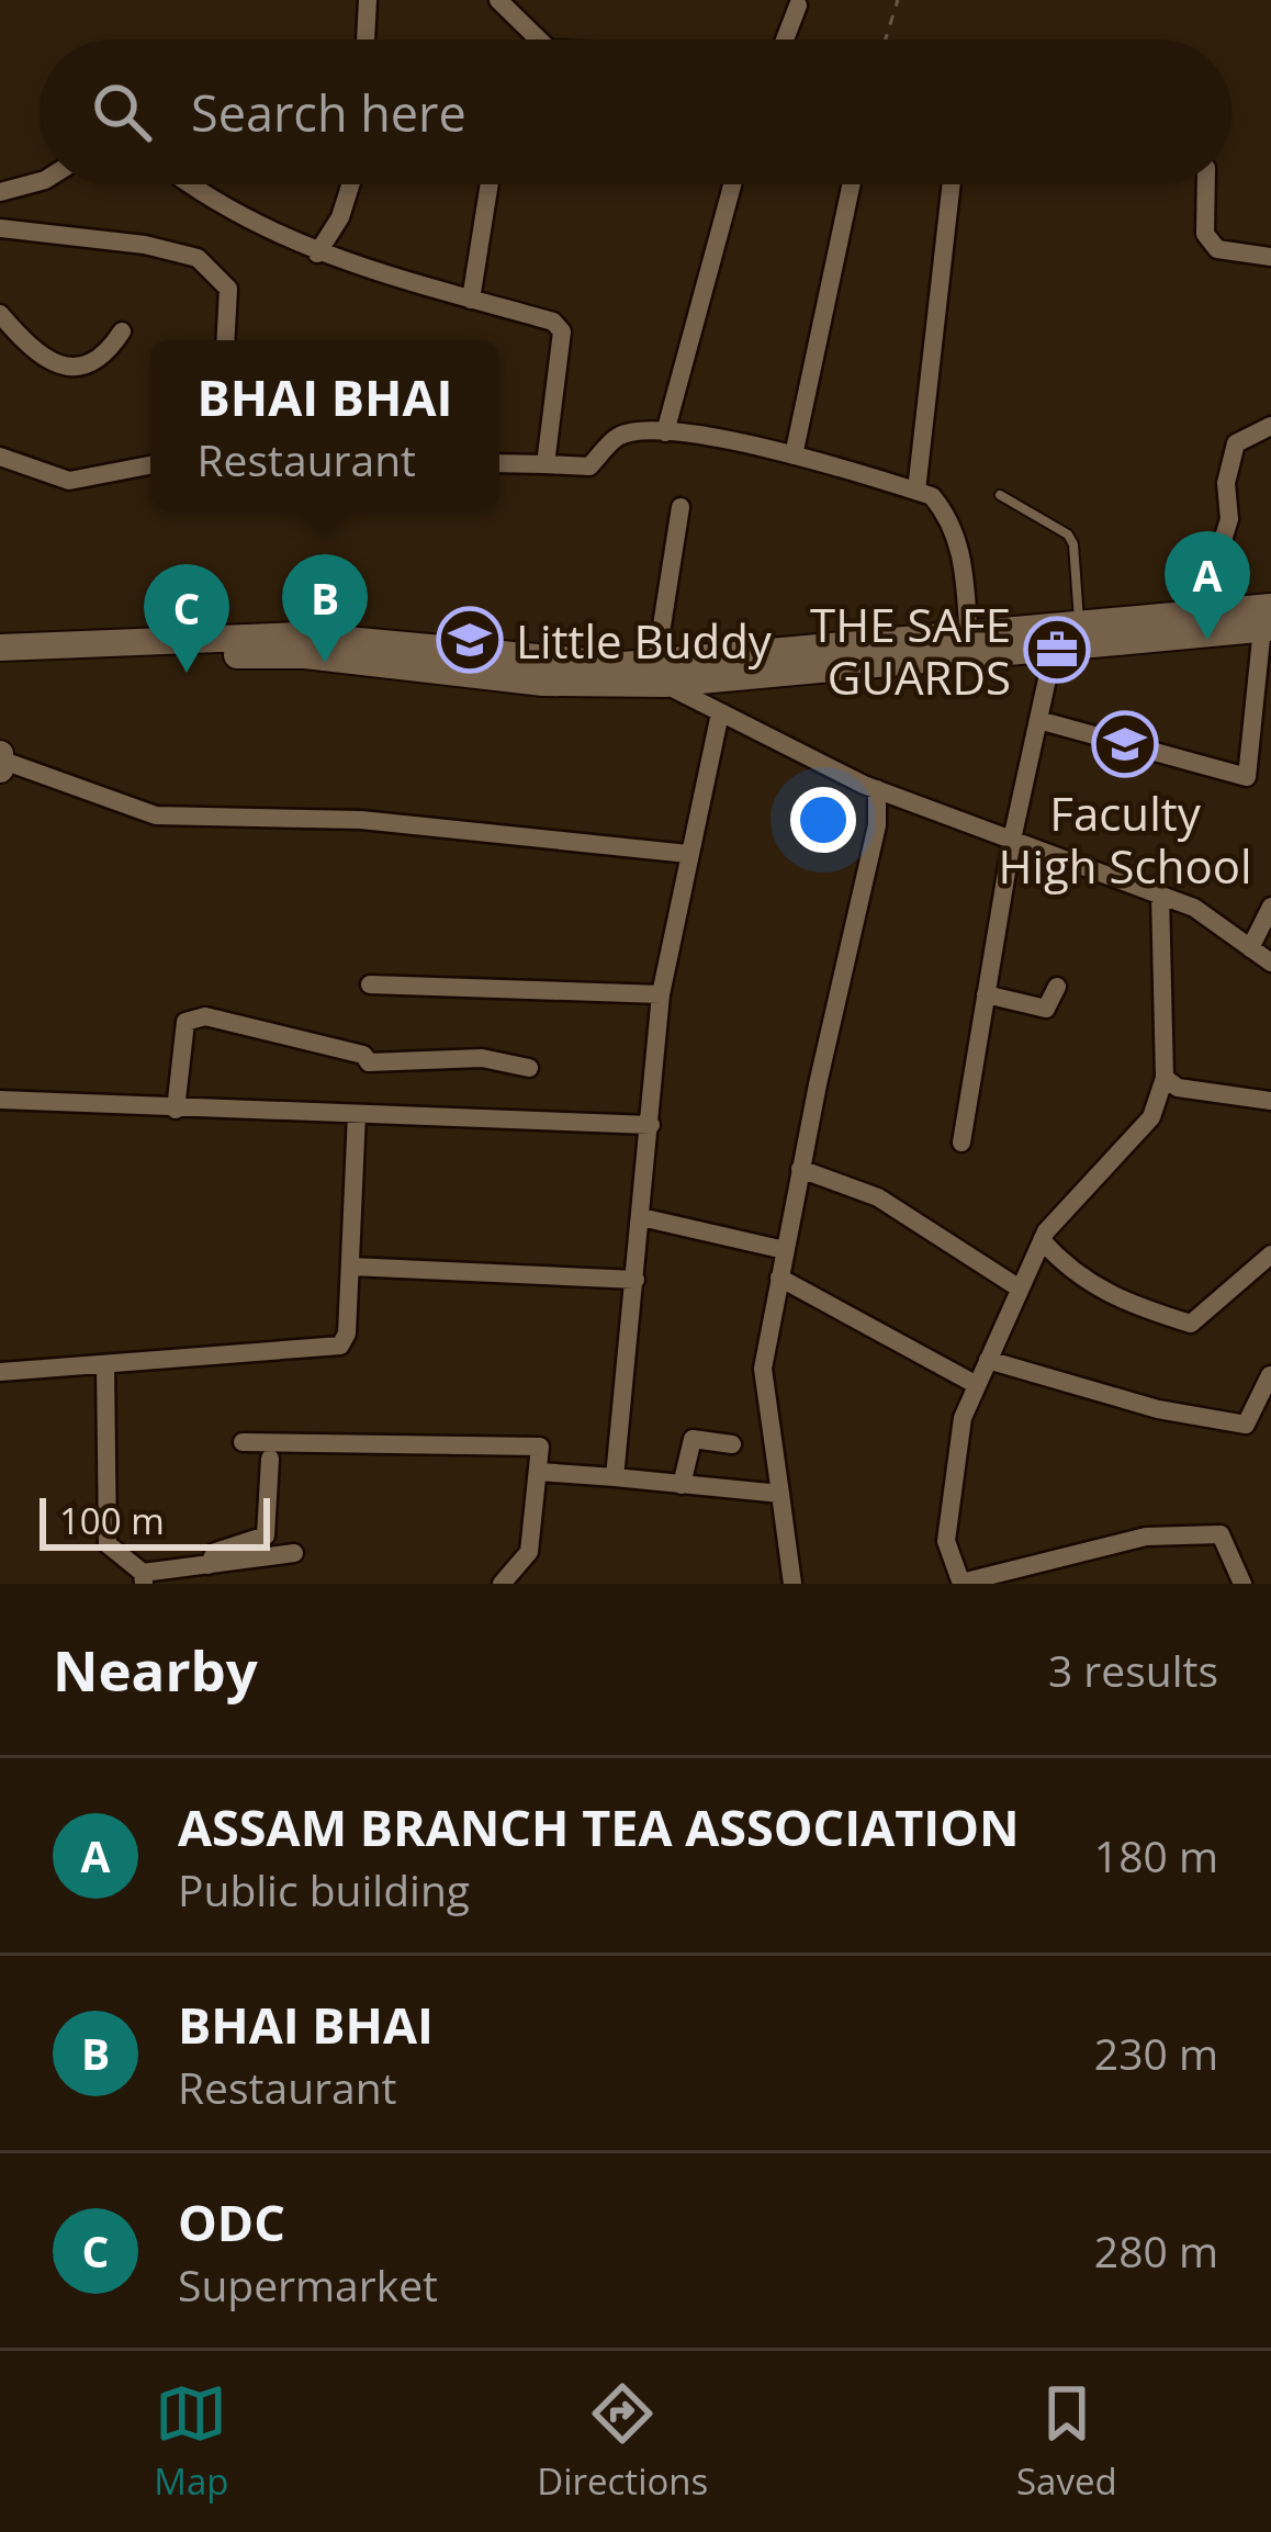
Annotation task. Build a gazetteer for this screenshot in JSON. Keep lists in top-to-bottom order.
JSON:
{
  "places": {
    "school or university": ["Little Buddy", "Faculty High School"],
    "office": ["THE SAFE GUARDS"]
  },
  "scale_bar": "100 m",
  "page": {
    "search": "Search here",
    "popup": ["BHAI BHAI", "Restaurant"],
    "pins": ["A", "B", "C"],
    "scale": "100 m",
    "heading": ["Nearby", "3 results"],
    "list": [
      {
        "mark": "A",
        "name": "ASSAM BRANCH TEA ASSOCIATION",
        "note": "Public building",
        "value": "180 m"
      },
      {
        "mark": "B",
        "name": "BHAI BHAI",
        "note": "Restaurant",
        "value": "230 m"
      },
      {
        "mark": "C",
        "name": "ODC",
        "note": "Supermarket",
        "value": "280 m"
      }
    ],
    "nav": ["Map", "Directions", "Saved"]
  }
}
